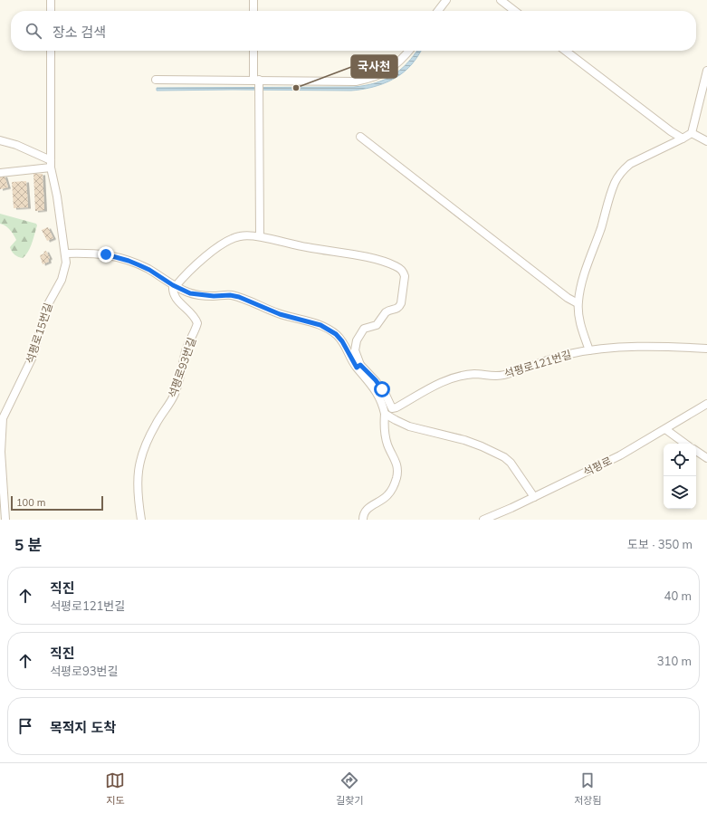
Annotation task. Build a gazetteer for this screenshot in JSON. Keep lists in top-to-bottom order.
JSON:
{
  "streets": {
    "street": [
      "석평로15번길",
      "석평로121번길",
      "석평로93번길",
      "석평로"
    ]
  },
  "places": ["국사천"],
  "scale_bar": "100 m",
  "page": {
    "search": "장소 검색",
    "scale": "100 m",
    "heading": ["5 분", "도보 · 350 m"],
    "list": [
      ["직진", "석평로121번길", "40 m"],
      ["직진", "석평로93번길", "310 m"],
      "목적지 도착"
    ],
    "nav": ["지도", "길찾기", "저장됨"]
  }
}
